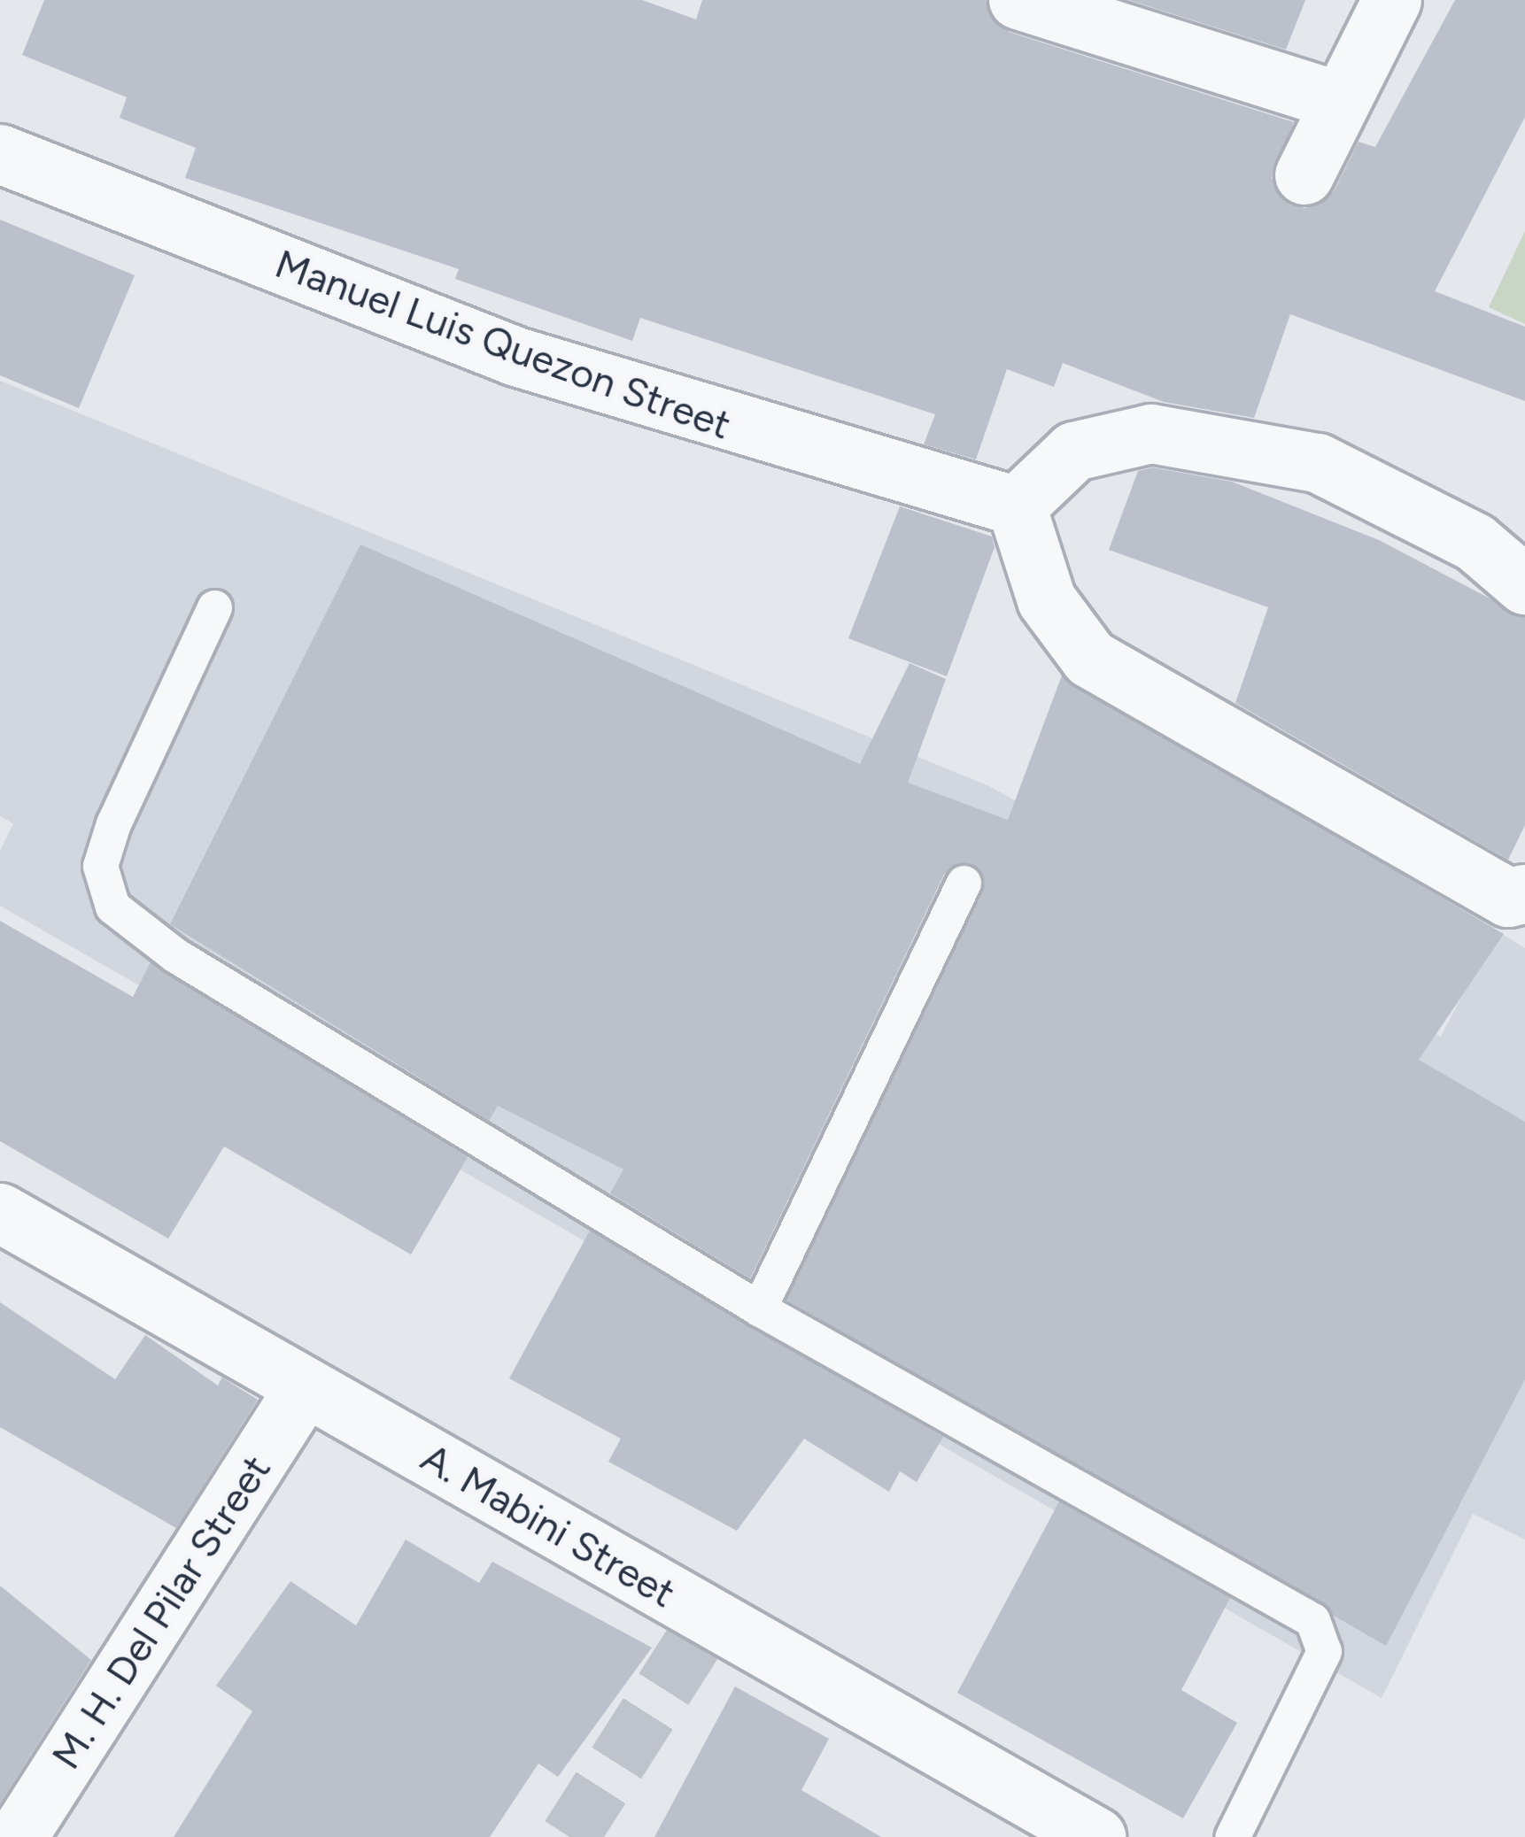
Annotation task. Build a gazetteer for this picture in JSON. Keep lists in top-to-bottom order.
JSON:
{
  "streets": {
    "street": ["Manuel Luis Quezon Street", "A. Mabini Street", "M. H. Del Pilar Street"]
  },
  "crossings": [
    ["A. Mabini Street", "M. H. Del Pilar Street"]
  ]
}
